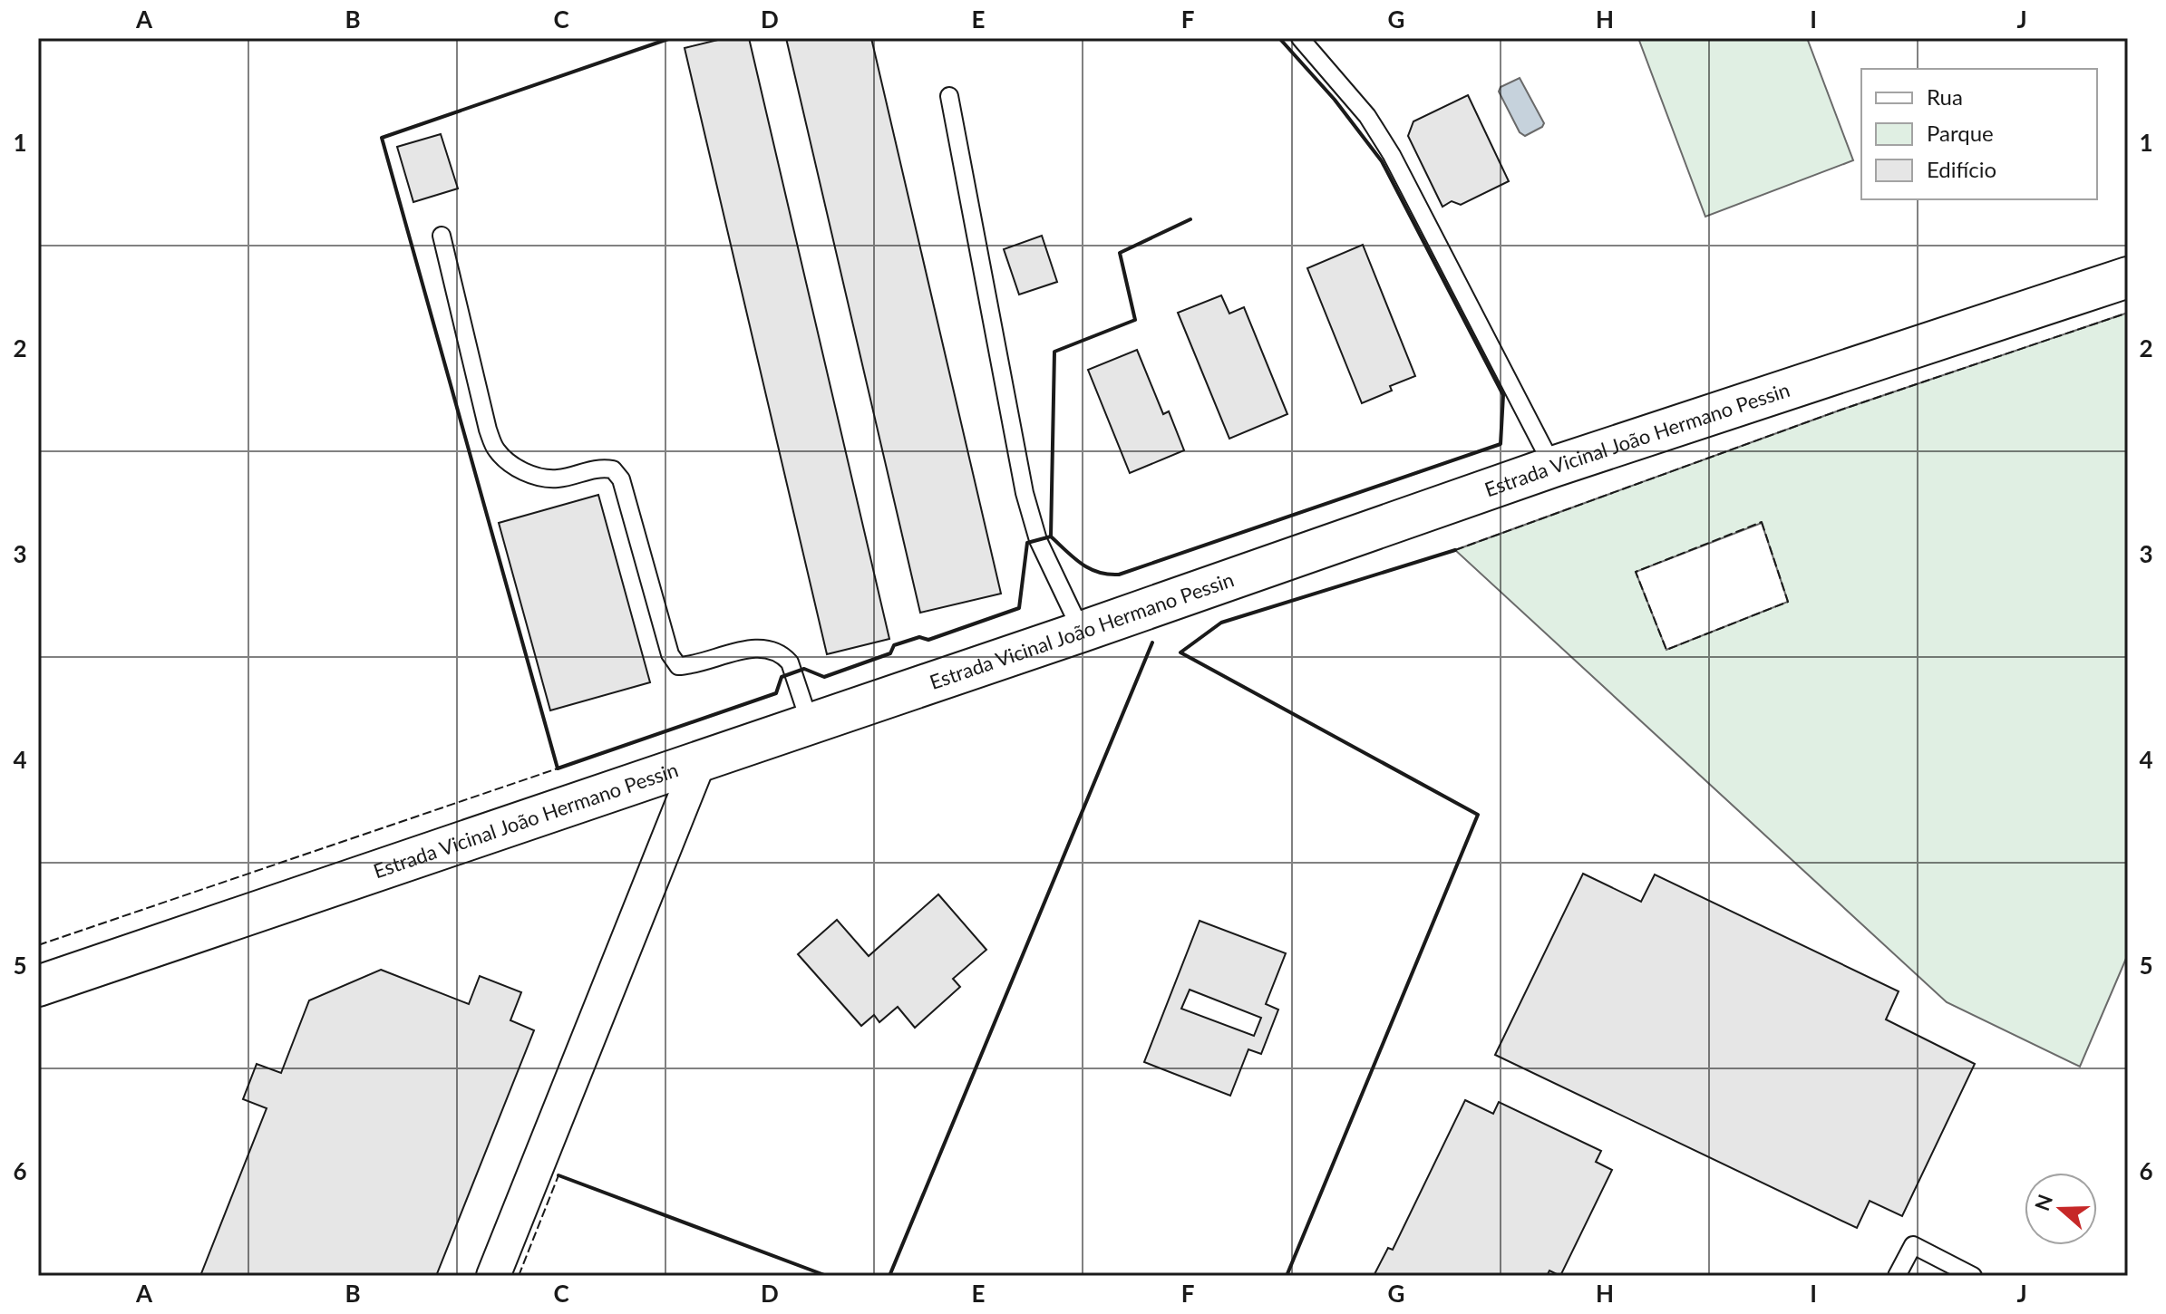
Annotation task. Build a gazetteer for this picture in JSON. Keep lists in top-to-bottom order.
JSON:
{
  "streets": {
    "main road": ["Estrada Vicinal João Hermano Pessin"]
  },
  "legend": ["Rua", "Parque", "Edifício"],
  "north": "left",
  "grid": {
    "columns": [
      "A",
      "B",
      "C",
      "D",
      "E",
      "F",
      "G",
      "H",
      "I",
      "J"
    ],
    "rows": [
      "1",
      "2",
      "3",
      "4",
      "5",
      "6"
    ]
  }
}
